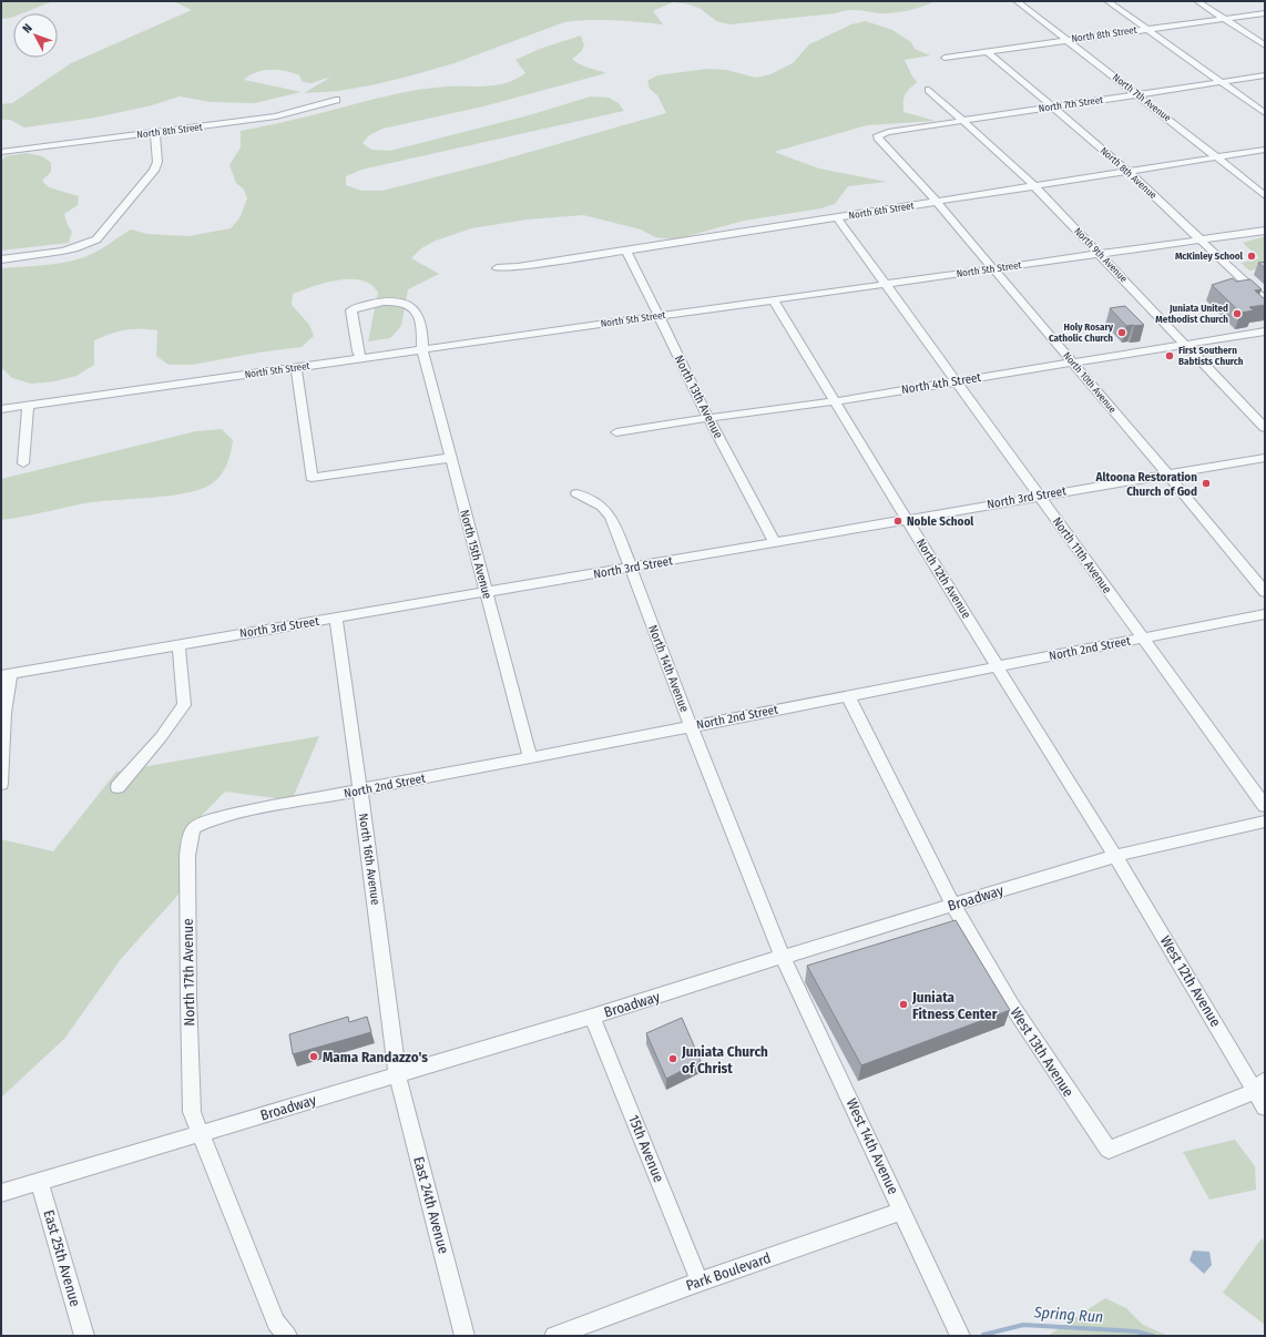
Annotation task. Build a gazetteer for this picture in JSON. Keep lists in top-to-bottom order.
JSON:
{
  "streets": {
    "street": [
      "North 8th Street",
      "North 7th Avenue",
      "North 7th Street",
      "North 8th Avenue",
      "North 6th Street",
      "North 9th Avenue",
      "North 5th Street",
      "North 10th Avenue",
      "North 4th Street",
      "North 13th Avenue",
      "North 3rd Street",
      "North 15th Avenue",
      "North 11th Avenue",
      "North 12th Avenue",
      "North 2nd Street",
      "North 14th Avenue",
      "North 16th Avenue",
      "Broadway",
      "North 17th Avenue",
      "West 12th Avenue",
      "West 13th Avenue",
      "West 14th Avenue",
      "15th Avenue",
      "East 24th Avenue",
      "East 25th Avenue",
      "Park Boulevard"
    ]
  },
  "crossings": [
    ["North 8th Street", "North 7th Avenue"],
    ["North 8th Street", "North 8th Avenue"],
    ["North 7th Avenue", "North 7th Street"],
    ["North 7th Avenue", "North 6th Street"],
    ["North 7th Street", "North 8th Avenue"],
    ["North 7th Street", "North 9th Avenue"],
    ["North 7th Street", "North 10th Avenue"],
    ["North 8th Avenue", "North 6th Street"],
    ["North 8th Avenue", "North 5th Street"],
    ["North 6th Street", "North 9th Avenue"],
    ["North 6th Street", "North 10th Avenue"],
    ["North 6th Street", "North 13th Avenue"],
    ["North 6th Street", "North 11th Avenue"],
    ["North 9th Avenue", "North 5th Street"],
    ["North 9th Avenue", "North 4th Street"],
    ["North 5th Street", "North 10th Avenue"],
    ["North 5th Street", "North 13th Avenue"],
    ["North 5th Street", "North 15th Avenue"],
    ["North 5th Street", "North 11th Avenue"],
    ["North 5th Street", "North 12th Avenue"],
    ["North 10th Avenue", "North 4th Street"],
    ["North 10th Avenue", "North 3rd Street"],
    ["North 4th Street", "North 13th Avenue"],
    ["North 4th Street", "North 11th Avenue"],
    ["North 4th Street", "North 12th Avenue"],
    ["North 13th Avenue", "North 3rd Street"],
    ["North 3rd Street", "North 15th Avenue"],
    ["North 3rd Street", "North 11th Avenue"],
    ["North 3rd Street", "North 12th Avenue"],
    ["North 3rd Street", "North 14th Avenue"],
    ["North 3rd Street", "North 16th Avenue"],
    ["North 15th Avenue", "North 2nd Street"],
    ["North 11th Avenue", "North 2nd Street"],
    ["North 12th Avenue", "North 2nd Street"],
    ["North 12th Avenue", "Broadway"],
    ["North 12th Avenue", "West 12th Avenue"],
    ["North 2nd Street", "North 14th Avenue"],
    ["North 2nd Street", "North 16th Avenue"],
    ["North 2nd Street", "North 17th Avenue"],
    ["North 14th Avenue", "Broadway"],
    ["North 14th Avenue", "West 14th Avenue"],
    ["North 16th Avenue", "Broadway"],
    ["North 16th Avenue", "East 24th Avenue"],
    ["Broadway", "North 17th Avenue"],
    ["Broadway", "West 12th Avenue"],
    ["Broadway", "West 13th Avenue"],
    ["Broadway", "West 14th Avenue"],
    ["Broadway", "15th Avenue"],
    ["Broadway", "East 24th Avenue"],
    ["Broadway", "East 25th Avenue"],
    ["West 12th Avenue", "West 13th Avenue"],
    ["West 14th Avenue", "Park Boulevard"],
    ["15th Avenue", "Park Boulevard"]
  ],
  "water": ["Spring Run"],
  "places": [
    "McKinley School",
    "Juniata United Methodist Church",
    "Holy Rosary Catholic Church",
    "First Southern Babtists Church",
    "Altoona Restoration Church of God",
    "Noble School",
    "Juniata Fitness Center",
    "Mama Randazzo's",
    "Juniata Church of Christ"
  ],
  "north": "top left"
}
